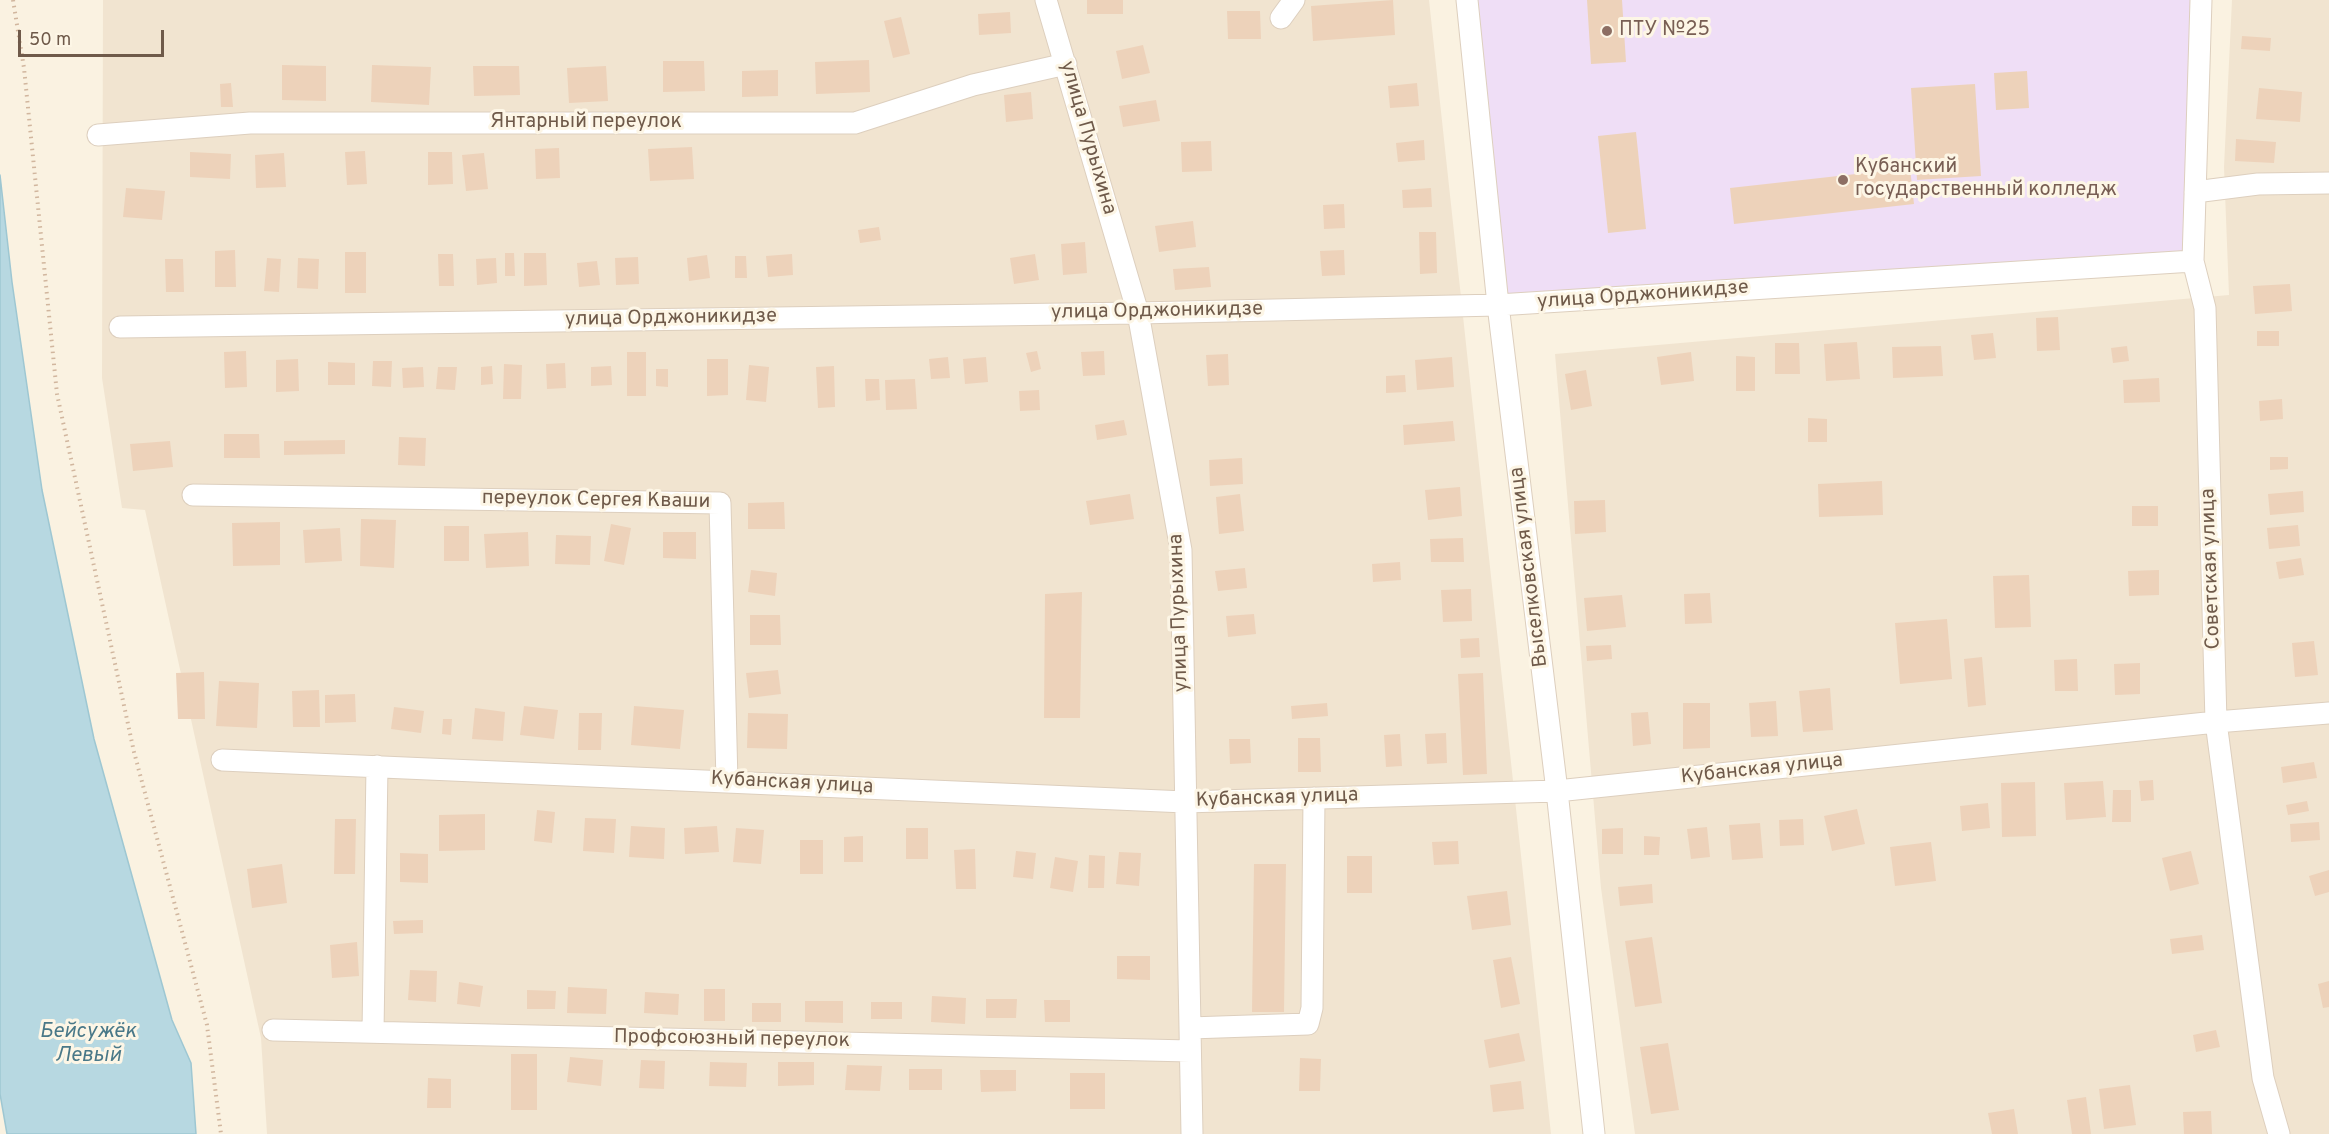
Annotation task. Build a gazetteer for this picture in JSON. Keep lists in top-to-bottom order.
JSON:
{
  "streets": {
    "street": [
      "Янтарный переулок",
      "улица Пурыхина",
      "улица Орджоникидзе",
      "переулок Сергея Кваши",
      "Выселковская улица",
      "Советская улица",
      "Кубанская улица",
      "Профсоюзный переулок"
    ]
  },
  "crossings": [
    ["Янтарный переулок", "улица Пурыхина"],
    ["улица Пурыхина", "улица Орджоникидзе"],
    ["улица Пурыхина", "Кубанская улица"],
    ["улица Пурыхина", "Профсоюзный переулок"],
    ["улица Орджоникидзе", "Выселковская улица"],
    ["улица Орджоникидзе", "Советская улица"],
    ["переулок Сергея Кваши", "Кубанская улица"],
    ["Выселковская улица", "Кубанская улица"],
    ["Советская улица", "Кубанская улица"]
  ],
  "water": ["Бейсужёк Левый"],
  "places": ["ПТУ №25", "Кубанский государственный колледж"],
  "scale_bar": "50 m"
}
